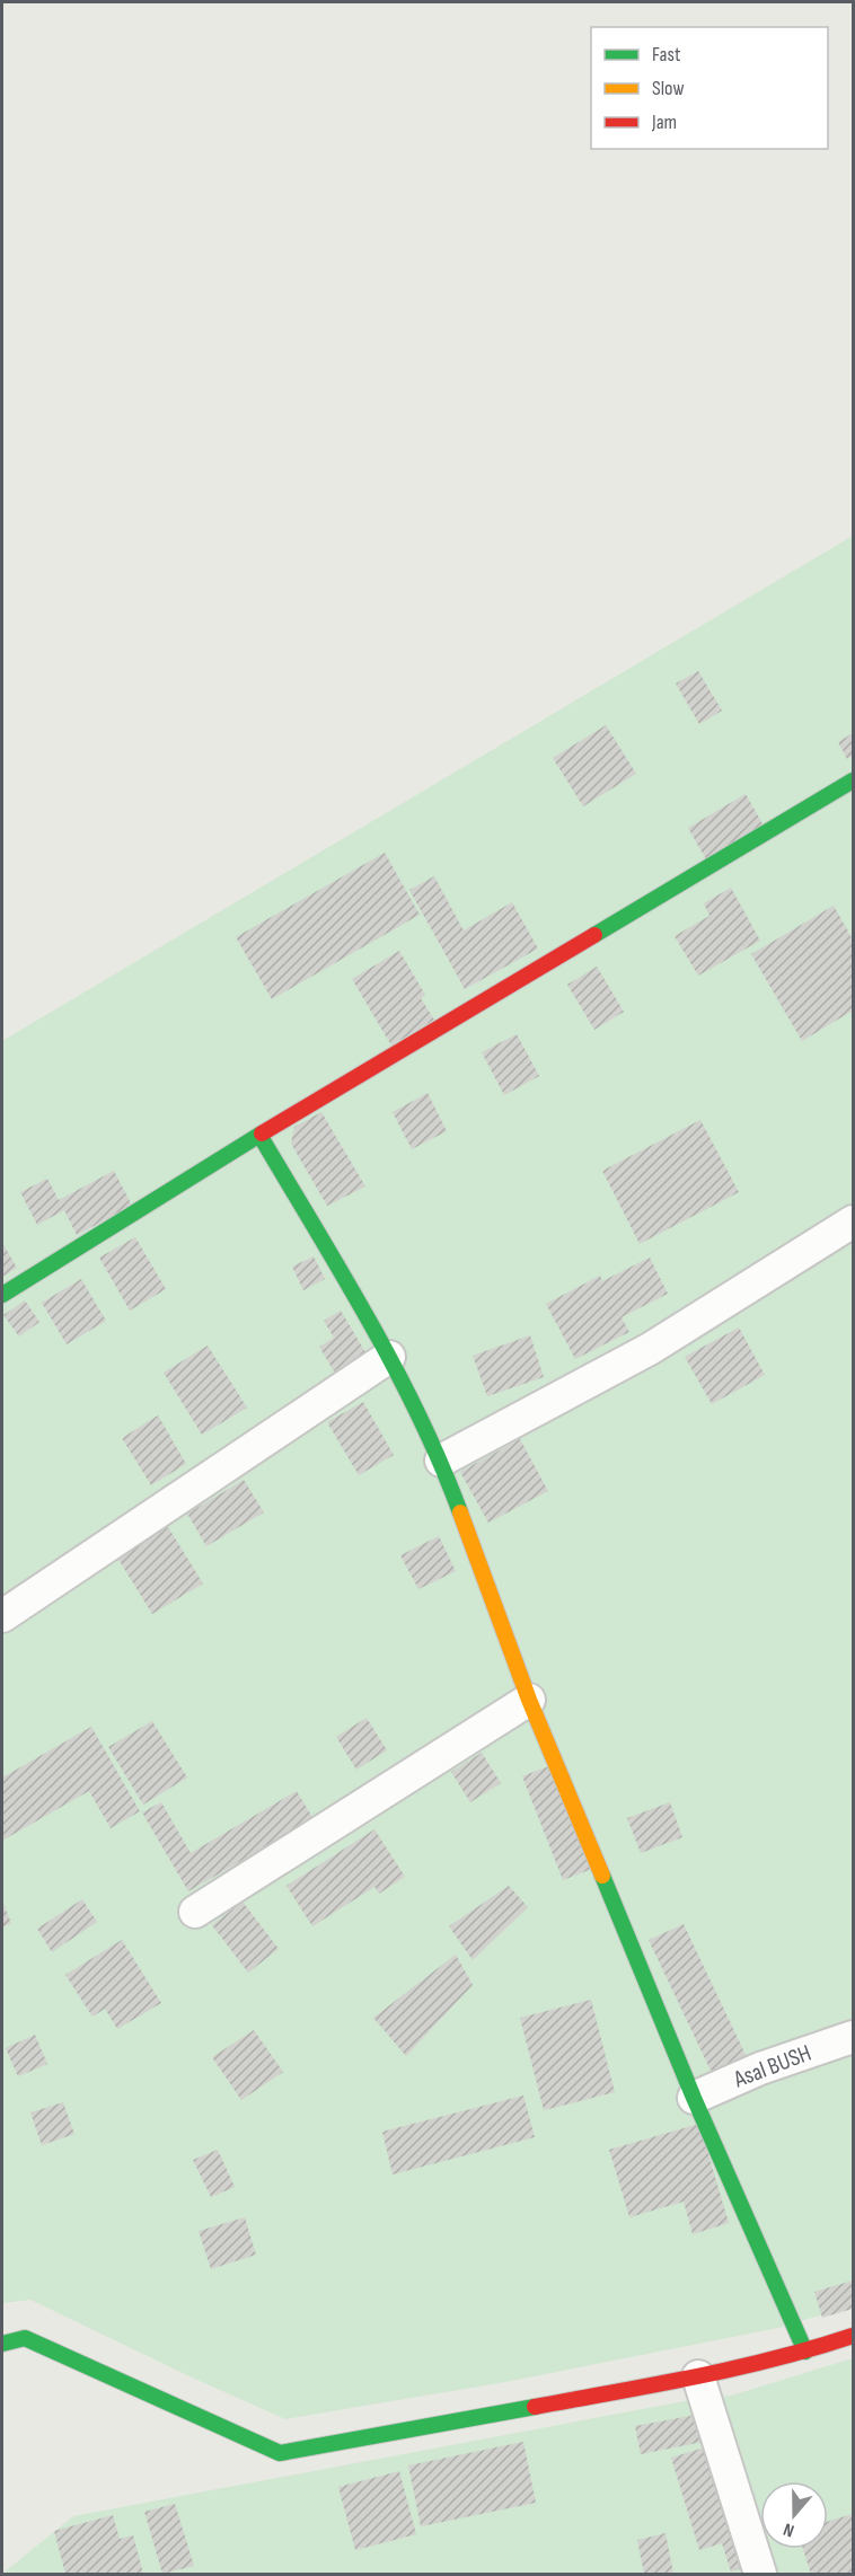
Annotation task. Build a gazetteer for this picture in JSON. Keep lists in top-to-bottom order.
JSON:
{
  "streets": {
    "street": ["Asal BUSH"]
  },
  "legend": ["Fast", "Slow", "Jam"],
  "north": "bottom"
}
